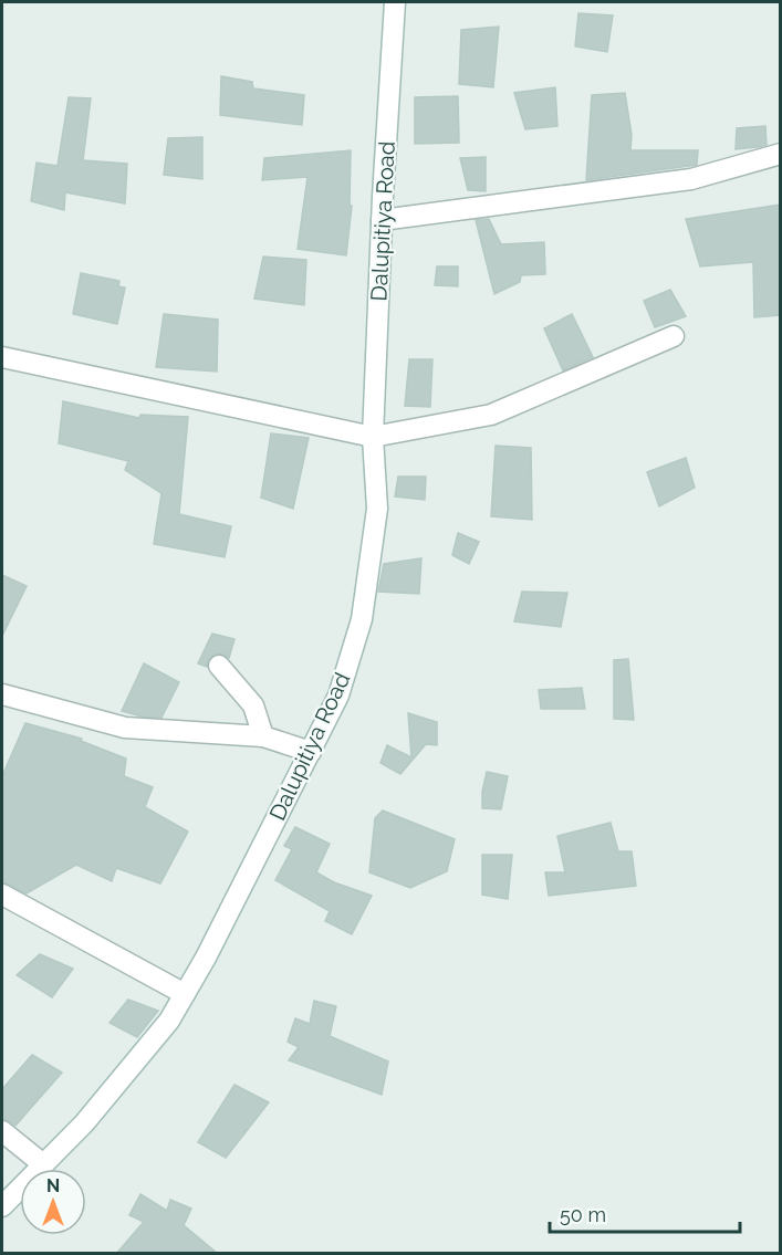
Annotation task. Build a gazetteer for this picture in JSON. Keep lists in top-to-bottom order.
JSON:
{
  "streets": {
    "street": ["Dalupitiya Road"]
  },
  "scale_bar": "50 m",
  "north": "top"
}
